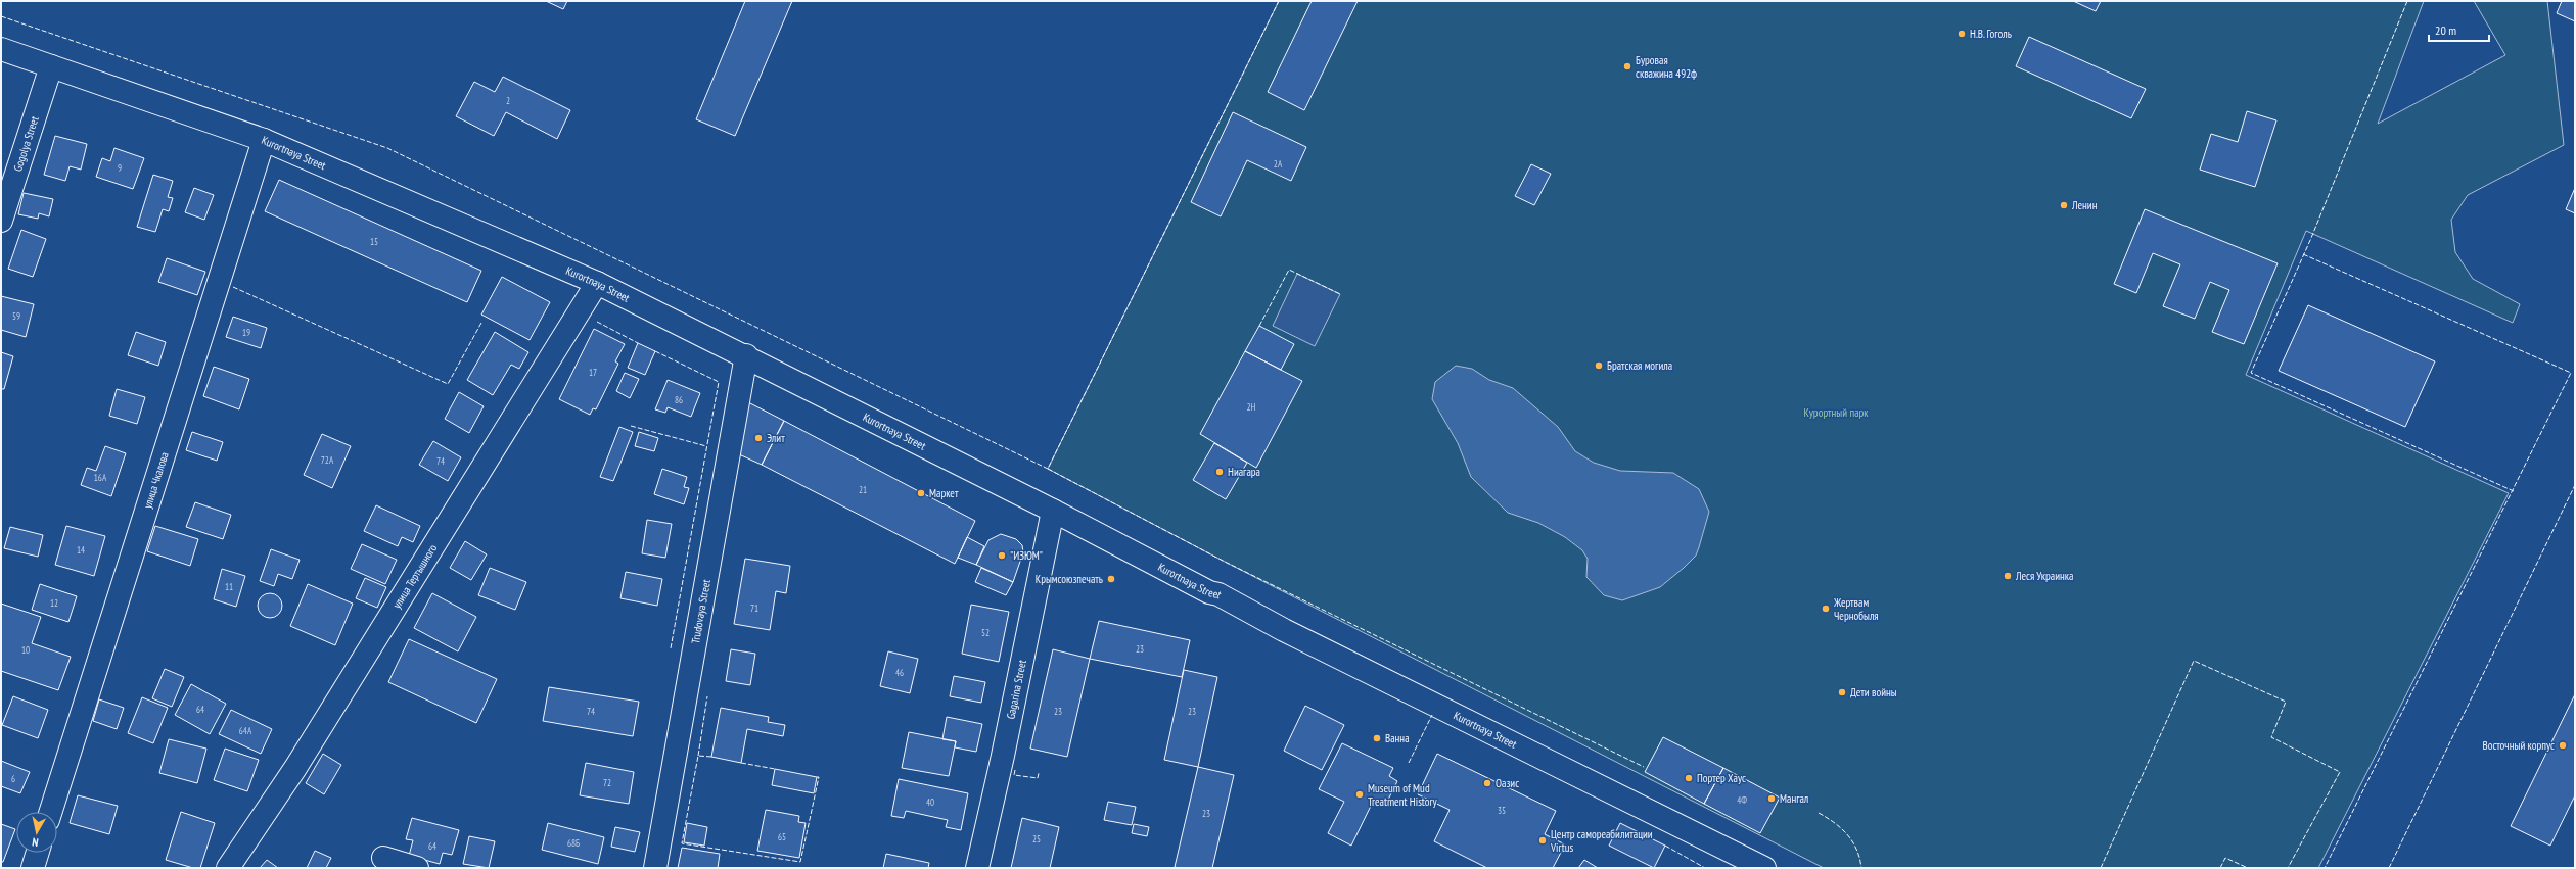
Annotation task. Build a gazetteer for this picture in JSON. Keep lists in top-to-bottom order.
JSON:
{
  "streets": {
    "street": [
      "Gogolya Street",
      "Kurortnaya Street",
      "улица Чкалова",
      "улица Тертышного",
      "Trudovaya Street",
      "Gagarina Street"
    ]
  },
  "crossings": [
    ["Gogolya Street", "Kurortnaya Street"],
    ["Kurortnaya Street", "улица Чкалова"],
    ["Kurortnaya Street", "улица Тертышного"],
    ["Kurortnaya Street", "Trudovaya Street"],
    ["Kurortnaya Street", "Gagarina Street"]
  ],
  "parks": ["Курортный парк"],
  "places": [
    "Н.В. Гоголь",
    "Буровая скважина 492ф",
    "Ленин",
    "Братская могила",
    "Элит",
    "Ниагара",
    "Маркет",
    "\"ИЗЮМ\"",
    "Леся Украинка",
    "Крымсоюзпечать",
    "Жертвам Чернобыля",
    "Дети войны",
    "Ванна",
    "Восточный корпус",
    "Портер Хаус",
    "Оазис",
    "Museum of Mud Treatment History",
    "Мангал",
    "Центр самореабилитации Virtus"
  ],
  "house_numbers": [
    "2",
    "2А",
    "9",
    "15",
    "59",
    "19",
    "17",
    "86",
    "2Н",
    "72А",
    "74",
    "16А",
    "21",
    "14",
    "11",
    "12",
    "71",
    "52",
    "23",
    "10",
    "46",
    "64",
    "74",
    "23",
    "23",
    "64А",
    "6",
    "72",
    "4Ф",
    "40",
    "35",
    "23",
    "65",
    "25",
    "68Б",
    "64"
  ],
  "scale_bar": "20 m",
  "north": "bottom"
}
